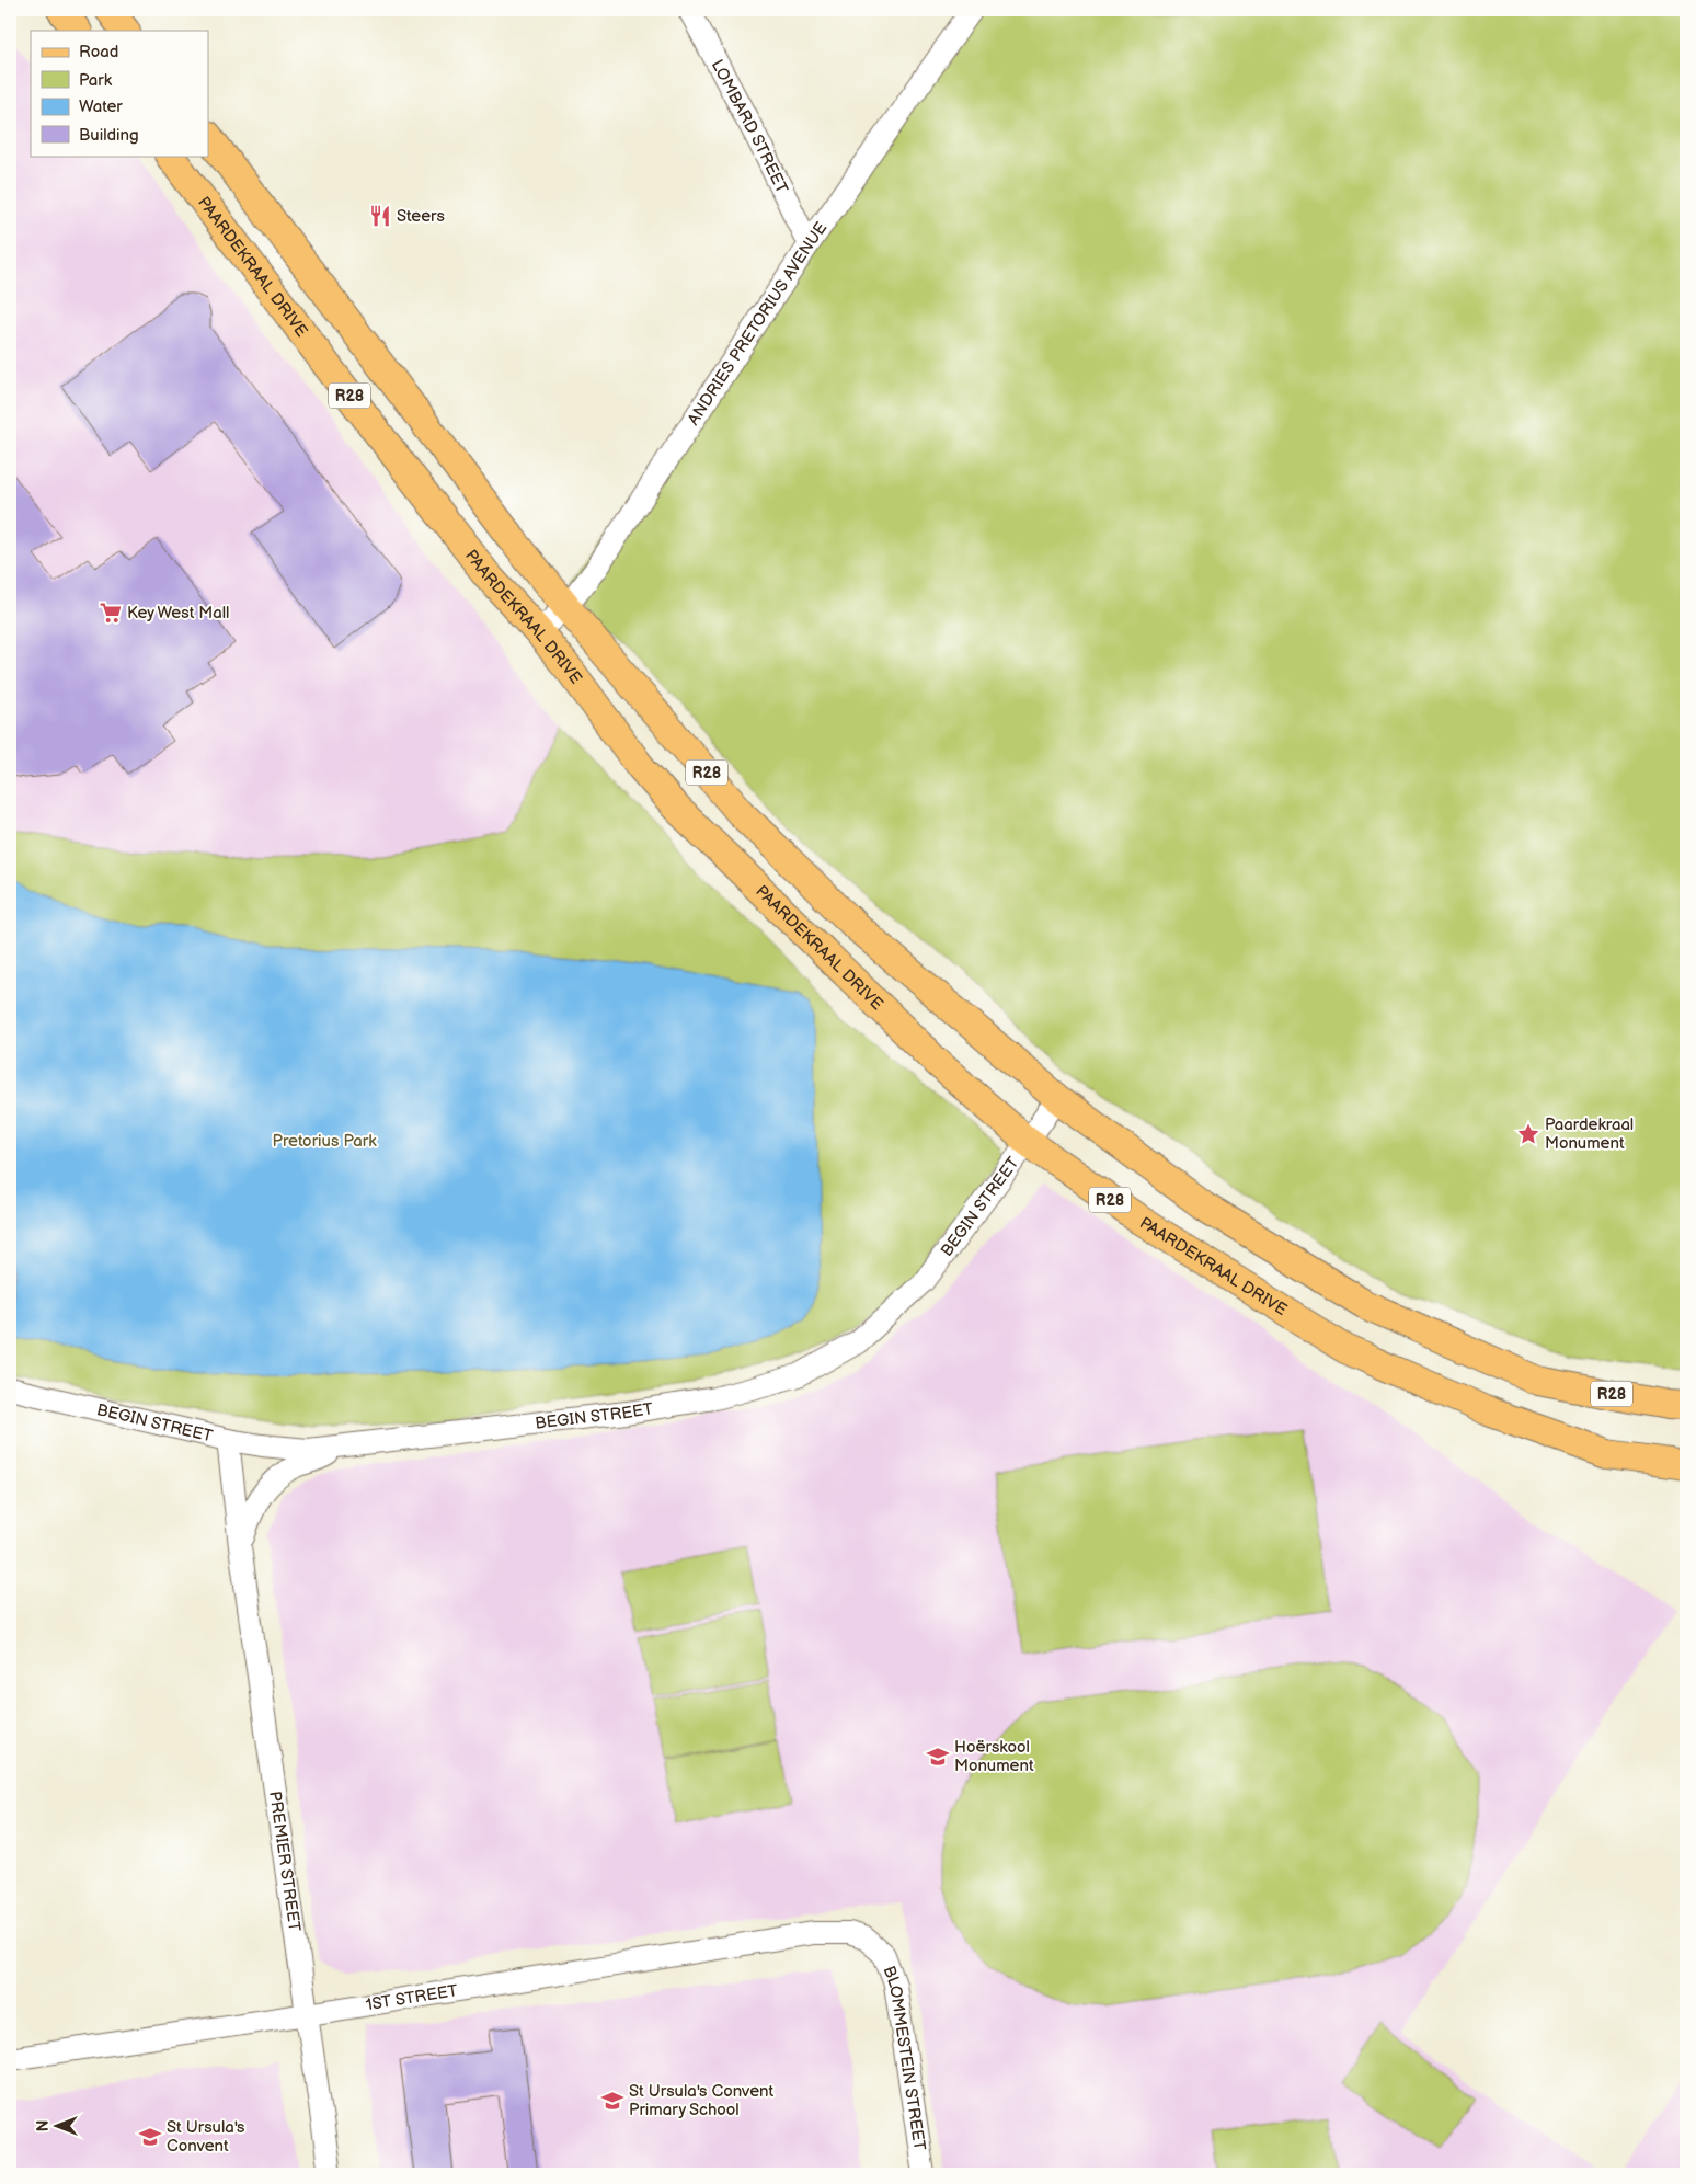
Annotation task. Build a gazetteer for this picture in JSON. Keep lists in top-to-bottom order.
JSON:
{
  "streets": {
    "main road": ["PAARDEKRAAL DRIVE", "R28"],
    "street": [
      "LOMBARD STREET",
      "ANDRIES PRETORIUS AVENUE",
      "BEGIN STREET",
      "PREMIER STREET",
      "1ST STREET",
      "BLOMMESTEIN STREET"
    ]
  },
  "crossings": [
    ["LOMBARD STREET", "ANDRIES PRETORIUS AVENUE"],
    ["PAARDEKRAAL DRIVE", "ANDRIES PRETORIUS AVENUE"],
    ["PAARDEKRAAL DRIVE", "BEGIN STREET"],
    ["ANDRIES PRETORIUS AVENUE", "R28"],
    ["R28", "BEGIN STREET"],
    ["BEGIN STREET", "PREMIER STREET"],
    ["PREMIER STREET", "1ST STREET"],
    ["1ST STREET", "BLOMMESTEIN STREET"]
  ],
  "parks": ["Pretorius Park"],
  "places": {
    "restaurant": ["Steers"],
    "supermarket": ["Key West Mall"],
    "place": ["Paardekraal Monument"],
    "school or university": ["Hoërskool Monument", "St Ursula's Convent Primary School", "St Ursula's Convent"]
  },
  "legend": [
    "Road",
    "Park",
    "Water",
    "Building"
  ],
  "north": "left"
}
